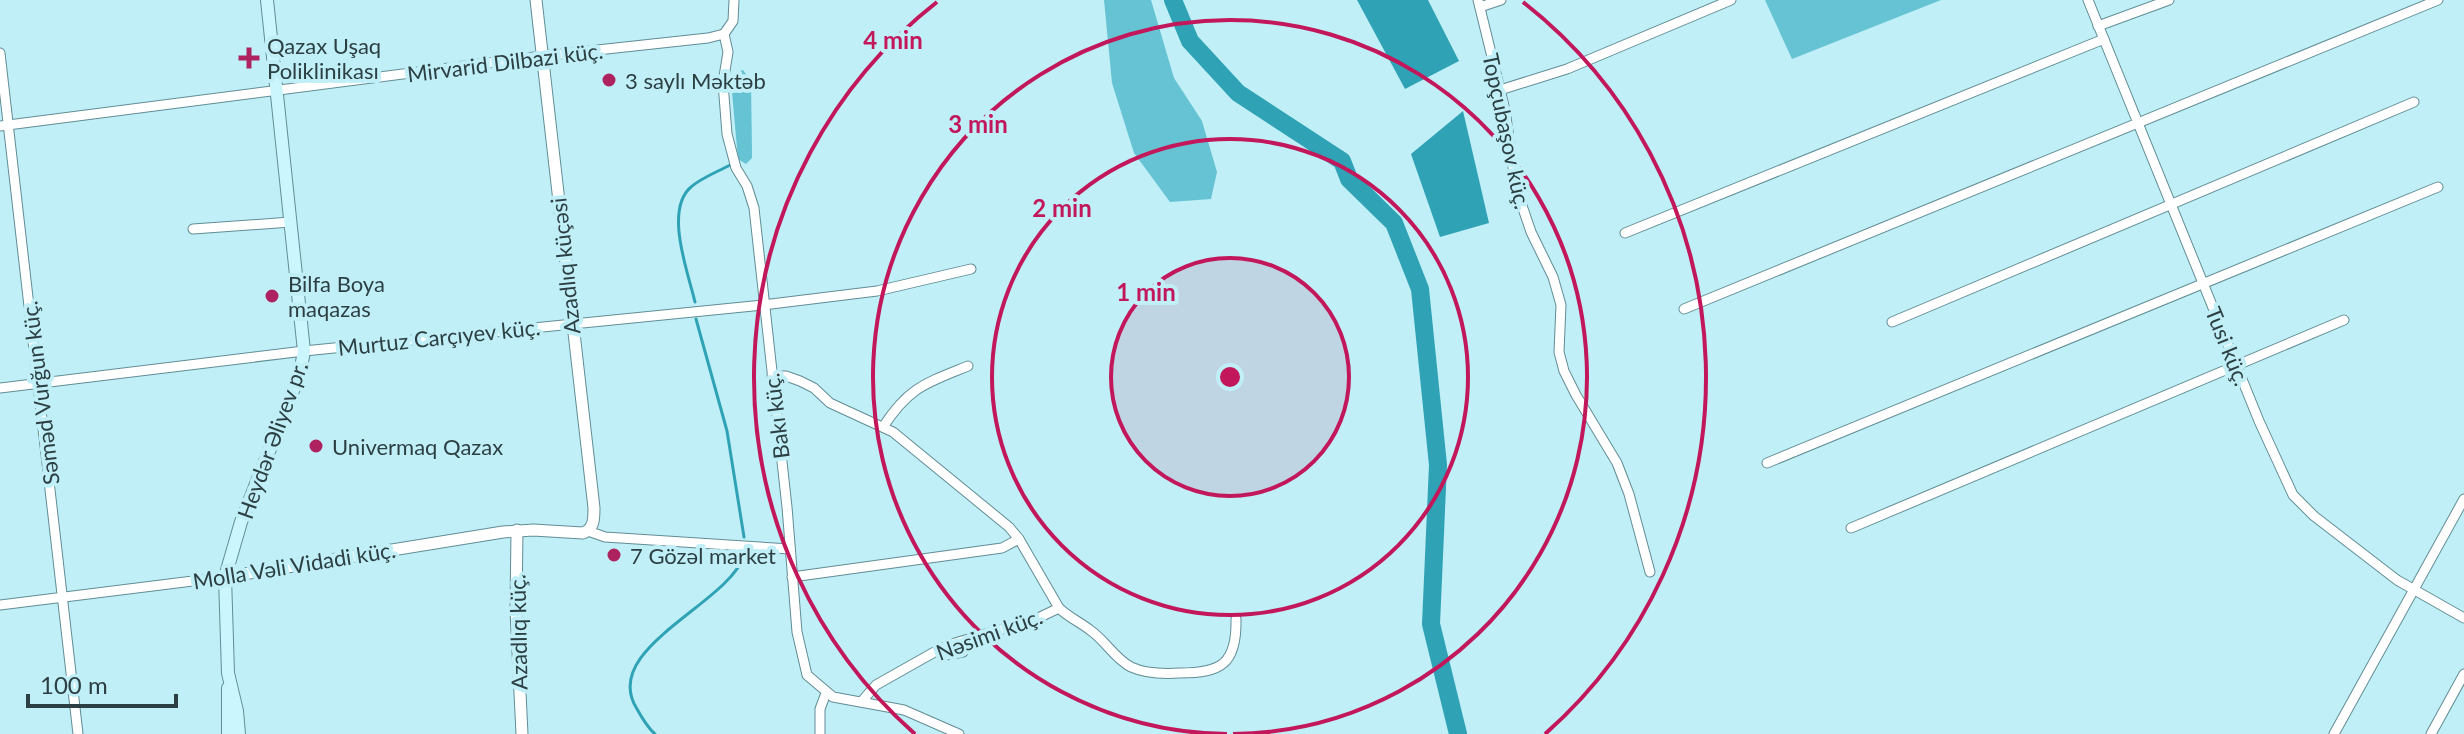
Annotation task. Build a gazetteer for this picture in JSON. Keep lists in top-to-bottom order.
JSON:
{
  "streets": {
    "main road": ["Heydər Əliyev pr."],
    "street": [
      "Mirvarid Dilbazi küç.",
      "Topçubaşov küç.",
      "Azadlıq küçəsi",
      "Murtuz Carçıyev küç.",
      "Tusi küç.",
      "Səməd Vurğun küç.",
      "Bakı küç.",
      "Molla Vəli Vidadi küç.",
      "Azadlıq küç.",
      "Nəsimi küç."
    ]
  },
  "crossings": [
    ["Mirvarid Dilbazi küç.", "Azadlıq küçəsi"],
    ["Mirvarid Dilbazi küç.", "Səməd Vurğun küç."],
    ["Mirvarid Dilbazi küç.", "Bakı küç."],
    ["Mirvarid Dilbazi küç.", "Heydər Əliyev pr."],
    ["Azadlıq küçəsi", "Murtuz Carçıyev küç."],
    ["Azadlıq küçəsi", "Molla Vəli Vidadi küç."],
    ["Murtuz Carçıyev küç.", "Səməd Vurğun küç."],
    ["Murtuz Carçıyev küç.", "Bakı küç."],
    ["Murtuz Carçıyev küç.", "Heydər Əliyev pr."],
    ["Səməd Vurğun küç.", "Molla Vəli Vidadi küç."],
    ["Bakı küç.", "Nəsimi küç."],
    ["Heydər Əliyev pr.", "Molla Vəli Vidadi küç."],
    ["Molla Vəli Vidadi küç.", "Azadlıq küç."]
  ],
  "places": {
    "health": ["Qazax Uşaq Poliklinikası"],
    "other": [
      "3 saylı Məktəb",
      "Bilfa Boya maqazas",
      "Univermaq Qazax",
      "7 Gözəl market"
    ]
  },
  "scale_bar": "100 m",
  "rings": [
    "4 min",
    "3 min",
    "2 min",
    "1 min"
  ]
}
